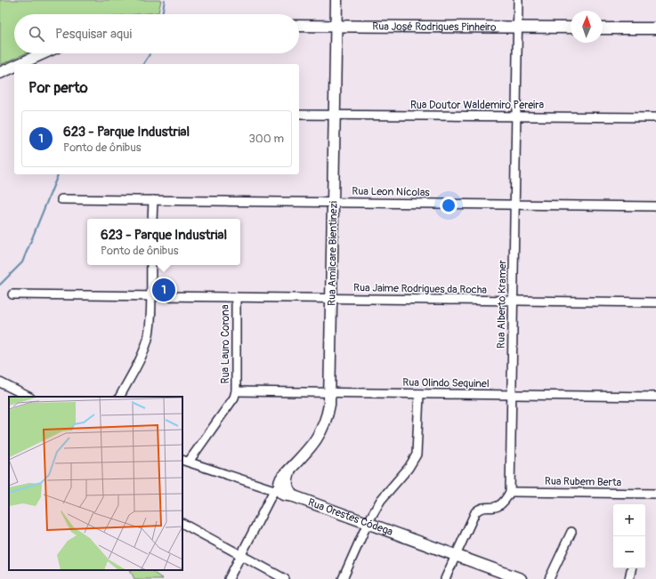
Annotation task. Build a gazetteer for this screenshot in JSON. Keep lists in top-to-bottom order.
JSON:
{
  "streets": {
    "main road": ["Rua José Rodrigues Pinheiro", "Rua Amilcare Bientinezi", "Rua Orestes Códega"],
    "street": [
      "Rua Doutor Waldemiro Pereira",
      "Rua Leon Nícolas",
      "Rua Jaime Rodrigues da Rocha",
      "Rua Alberto Kramer",
      "Rua Lauro Corona",
      "Rua Olindo Sequinel",
      "Rua Rubem Berta"
    ]
  },
  "crossings": [
    ["Rua José Rodrigues Pinheiro", "Rua Amilcare Bientinezi"],
    ["Rua José Rodrigues Pinheiro", "Rua Alberto Kramer"],
    ["Rua Doutor Waldemiro Pereira", "Rua Amilcare Bientinezi"],
    ["Rua Doutor Waldemiro Pereira", "Rua Alberto Kramer"],
    ["Rua Leon Nícolas", "Rua Amilcare Bientinezi"],
    ["Rua Leon Nícolas", "Rua Alberto Kramer"],
    ["Rua Amilcare Bientinezi", "Rua Jaime Rodrigues da Rocha"],
    ["Rua Amilcare Bientinezi", "Rua Olindo Sequinel"],
    ["Rua Amilcare Bientinezi", "Rua Orestes Códega"],
    ["Rua Jaime Rodrigues da Rocha", "Rua Alberto Kramer"],
    ["Rua Jaime Rodrigues da Rocha", "Rua Lauro Corona"],
    ["Rua Alberto Kramer", "Rua Olindo Sequinel"],
    ["Rua Alberto Kramer", "Rua Rubem Berta"],
    ["Rua Lauro Corona", "Rua Olindo Sequinel"],
    ["Rua Lauro Corona", "Rua Orestes Códega"]
  ],
  "north": "top",
  "page": {
    "search": "Pesquisar aqui",
    "heading": "Por perto",
    "list": [
      {
        "mark": "1",
        "name": "623 - Parque Industrial",
        "note": "Ponto de ônibus",
        "value": "300 m"
      }
    ],
    "popup": ["623 - Parque Industrial", "Ponto de ônibus"],
    "pins": "1",
    "map_buttons": ["+", "−"]
  }
}
